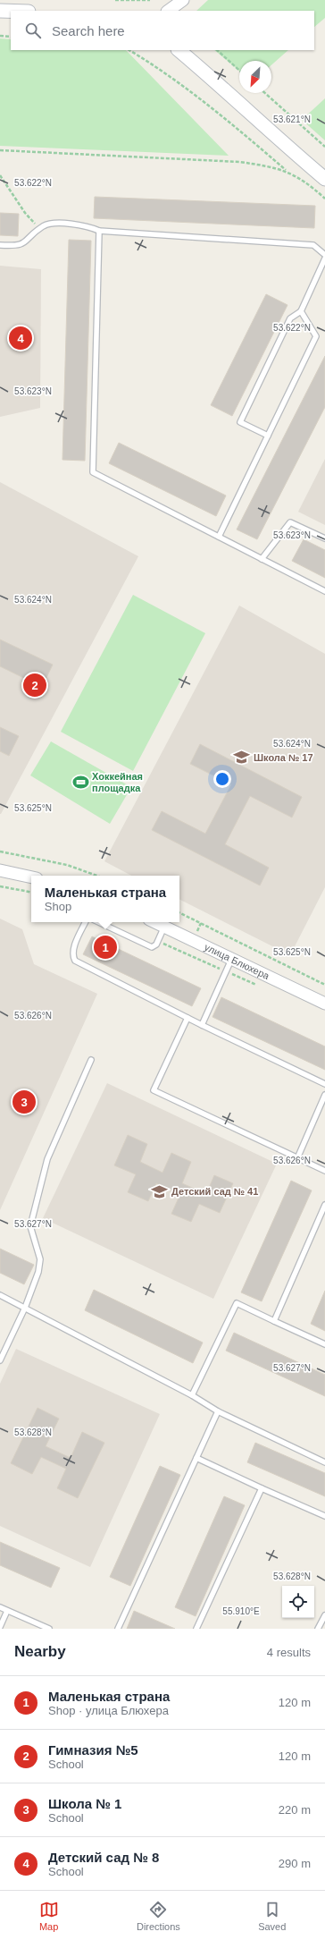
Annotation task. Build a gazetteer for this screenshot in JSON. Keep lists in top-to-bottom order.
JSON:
{
  "streets": {
    "street": ["улица Блюхера"]
  },
  "places": {
    "school or university": ["Школа № 17", "Детский сад № 41"],
    "sports": ["Хоккейная площадка"]
  },
  "north": "bottom left",
  "page": {
    "search": "Search here",
    "pins": [
      "4",
      "2",
      "1",
      "3"
    ],
    "popup": ["Маленькая страна", "Shop"],
    "heading": ["Nearby", "4 results"],
    "list": [
      {
        "mark": "1",
        "name": "Маленькая страна",
        "note": "Shop · улица Блюхера",
        "value": "120 m"
      },
      {
        "mark": "2",
        "name": "Гимназия №5",
        "note": "School",
        "value": "120 m"
      },
      {
        "mark": "3",
        "name": "Школа № 1",
        "note": "School",
        "value": "220 m"
      },
      {
        "mark": "4",
        "name": "Детский сад № 8",
        "note": "School",
        "value": "290 m"
      }
    ],
    "nav": ["Map", "Directions", "Saved"]
  },
  "coordinates": [
    "53.621°N",
    "53.622°N",
    "53.623°N",
    "53.624°N",
    "53.625°N",
    "53.626°N",
    "53.627°N",
    "53.628°N",
    "55.910°E"
  ]
}
